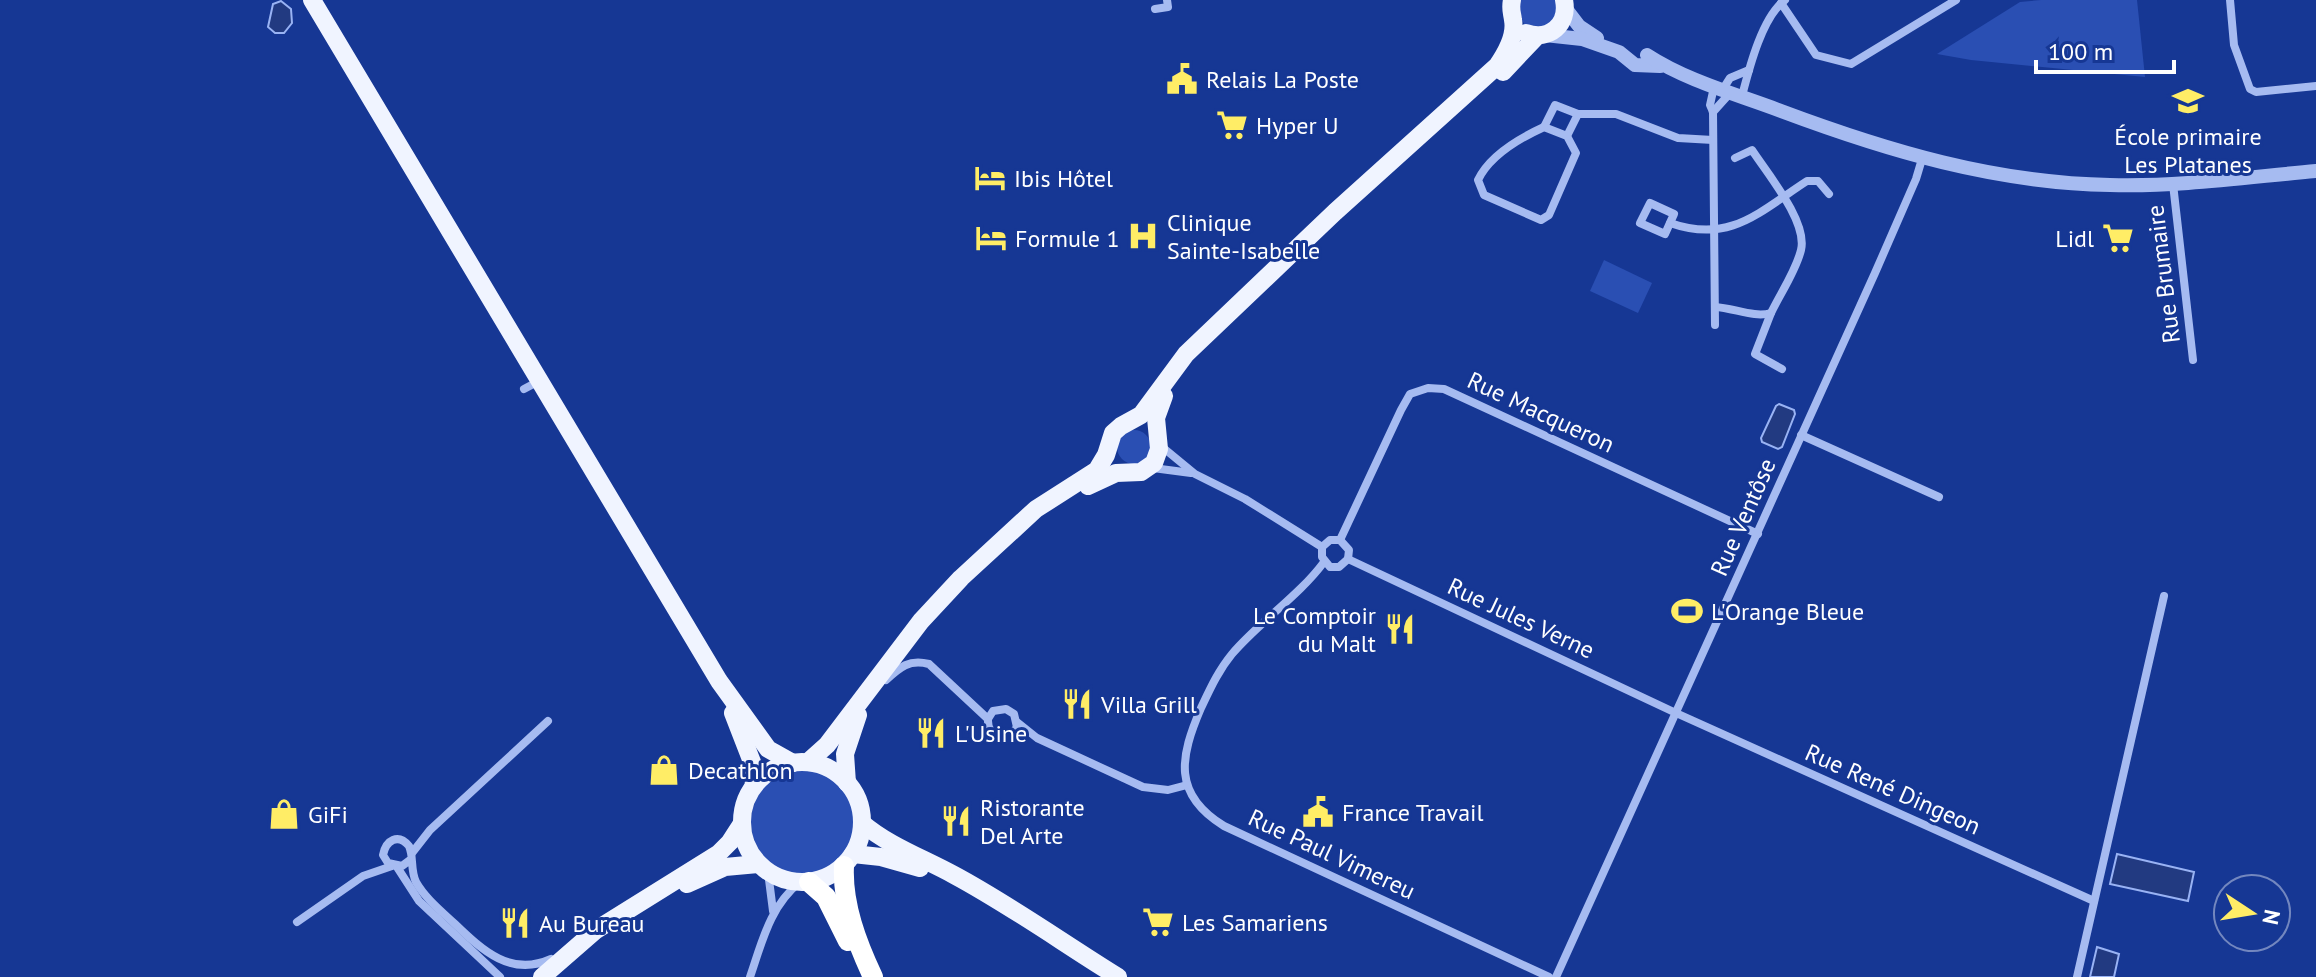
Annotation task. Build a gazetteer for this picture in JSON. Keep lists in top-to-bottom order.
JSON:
{
  "streets": {
    "street": [
      "Rue Brumaire",
      "Rue Macqueron",
      "Rue Ventôse",
      "Rue Jules Verne",
      "Rue René Dingeon",
      "Rue Paul Vimereu"
    ]
  },
  "crossings": [
    ["Rue Macqueron", "Rue Ventôse"],
    ["Rue Macqueron", "Rue Jules Verne"],
    ["Rue Ventôse", "Rue Jules Verne"],
    ["Rue Ventôse", "Rue René Dingeon"],
    ["Rue Jules Verne", "Rue René Dingeon"]
  ],
  "places": {
    "public building": ["Relais La Poste", "France Travail"],
    "school or university": ["École primaire Les Platanes"],
    "supermarket": ["Hyper U", "Lidl", "Les Samariens"],
    "hotel": ["Ibis Hôtel", "Formule 1"],
    "hospital": ["Clinique Sainte-Isabelle"],
    "sports": ["L'Orange Bleue"],
    "restaurant": [
      "Le Comptoir du Malt",
      "Villa Grill",
      "L'Usine",
      "Ristorante Del Arte",
      "Au Bureau"
    ],
    "shop": ["Decathlon", "GiFi"]
  },
  "scale_bar": "100 m",
  "north": "right"
}
